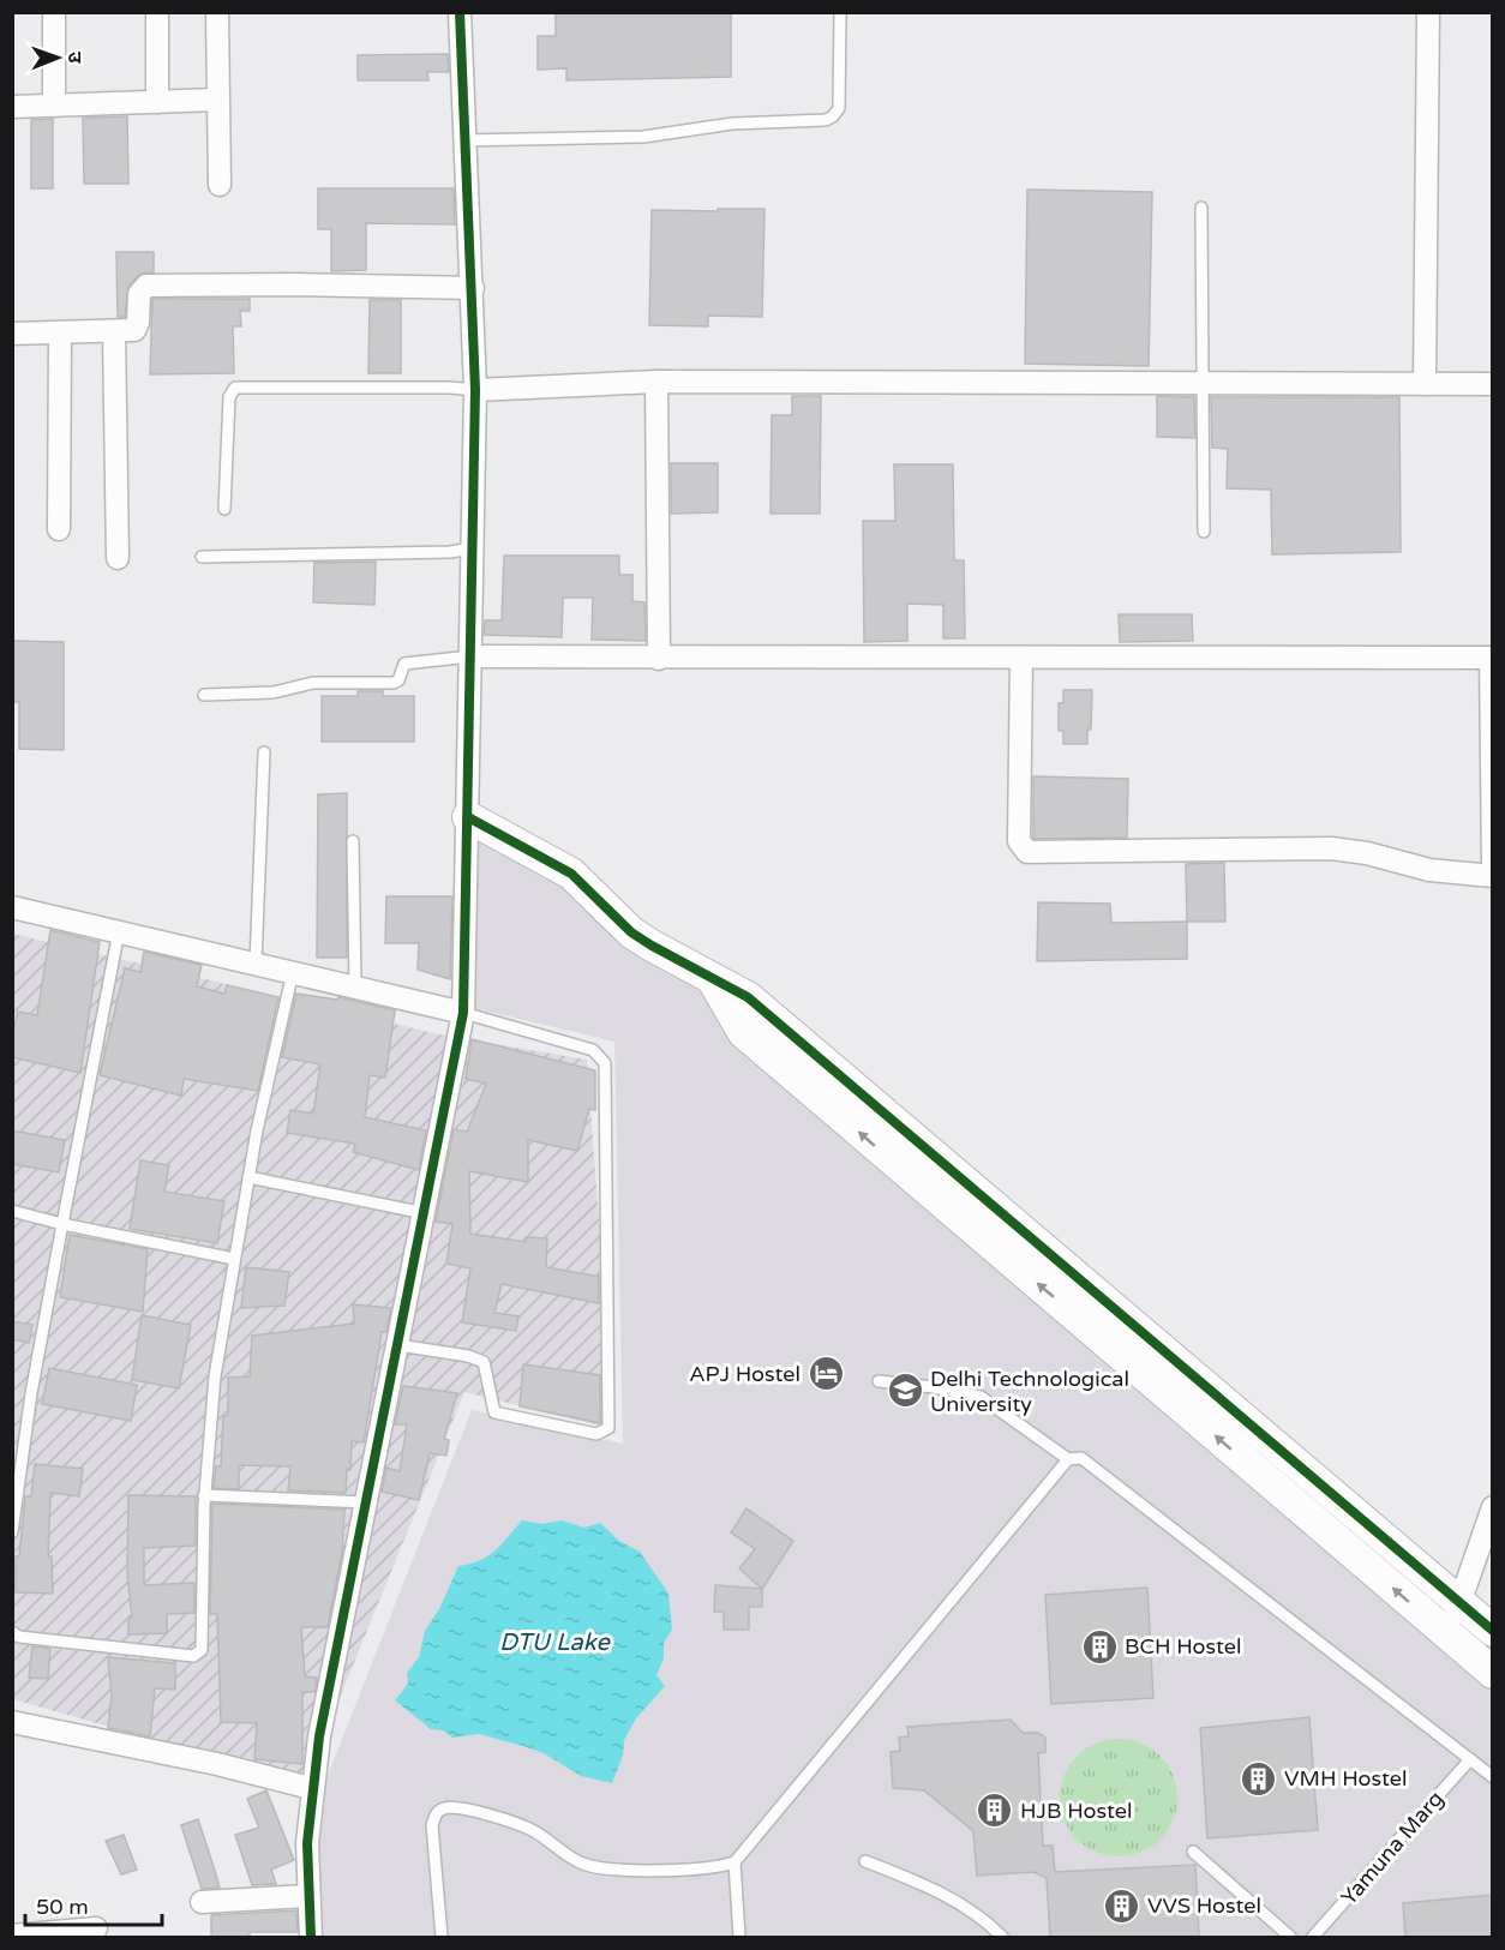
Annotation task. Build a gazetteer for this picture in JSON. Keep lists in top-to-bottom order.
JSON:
{
  "streets": {
    "lane": ["Yamuna Marg"]
  },
  "water": ["DTU Lake"],
  "places": {
    "hotel": ["APJ Hostel"],
    "school or university": ["Delhi Technological University"],
    "building": [
      "BCH Hostel",
      "VMH Hostel",
      "HJB Hostel",
      "VVS Hostel"
    ]
  },
  "scale_bar": "50 m",
  "north": "right"
}
